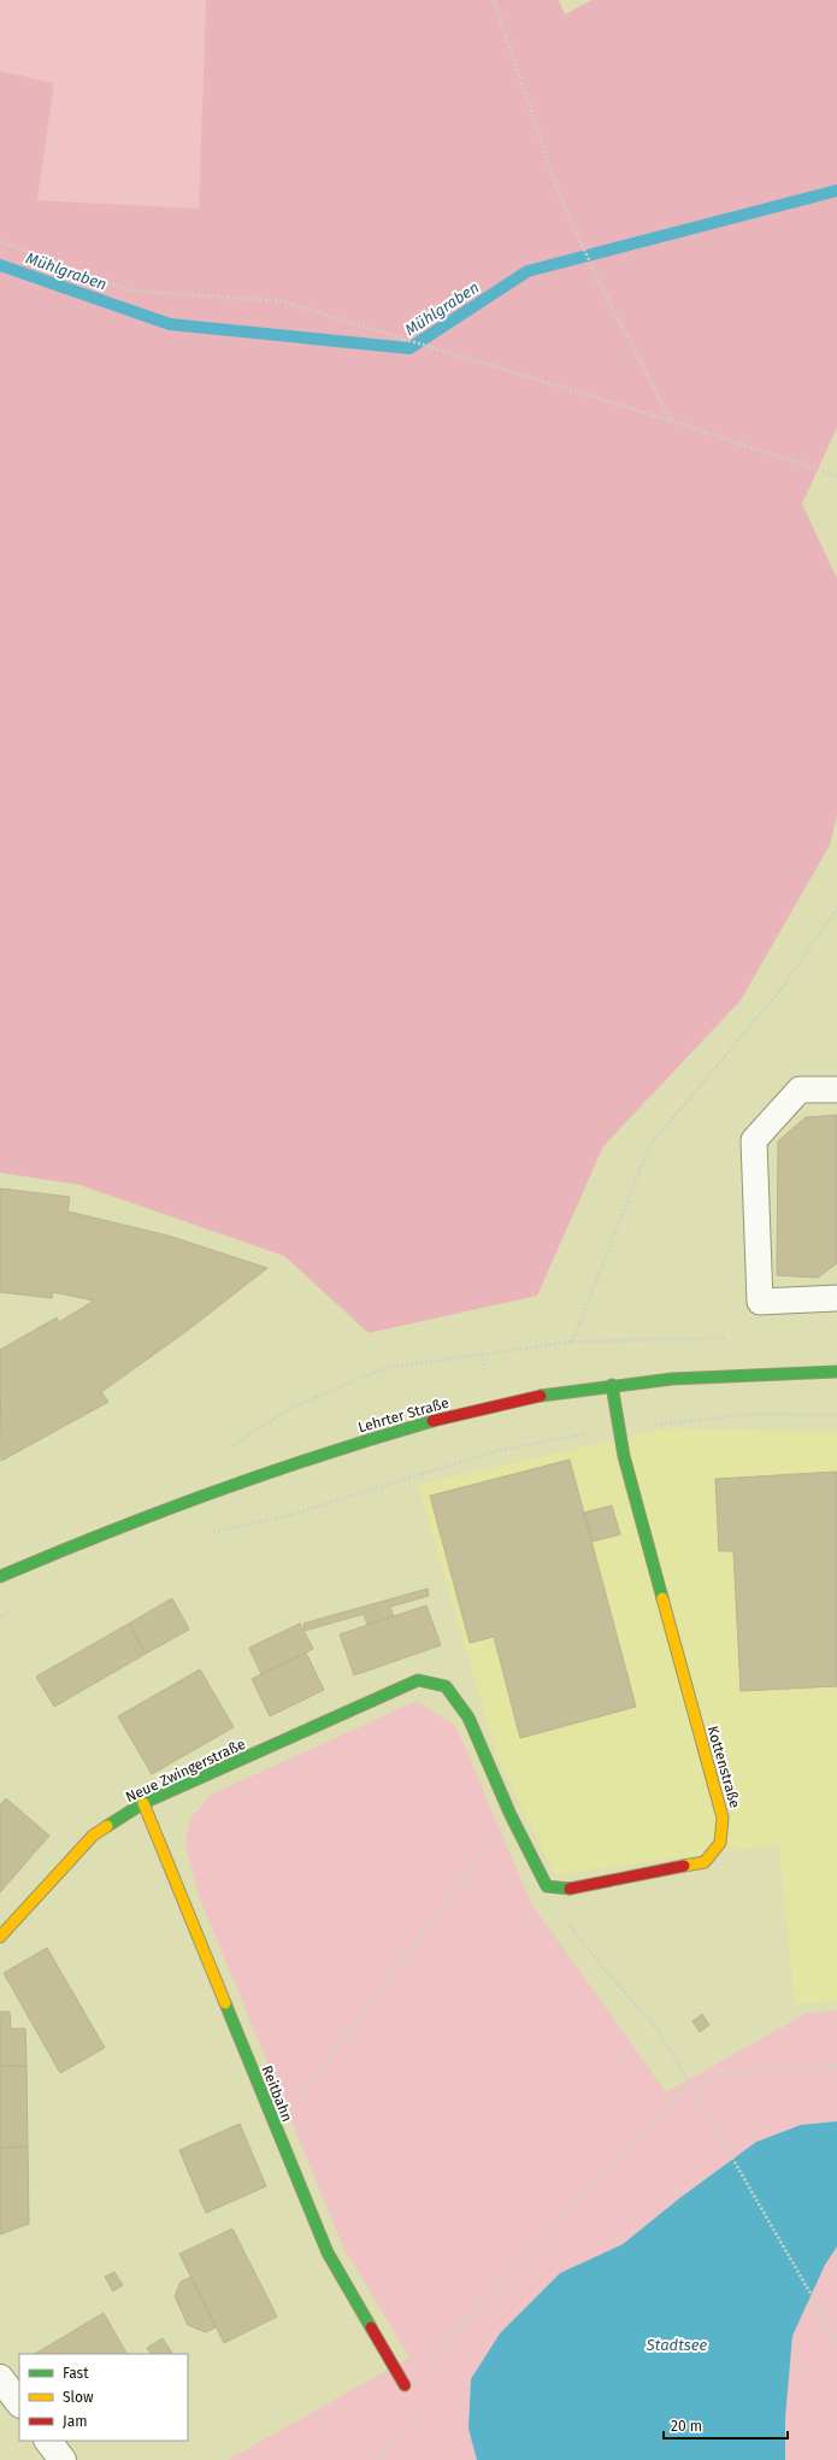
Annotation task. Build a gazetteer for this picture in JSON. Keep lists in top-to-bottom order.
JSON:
{
  "streets": {
    "street": [
      "Lehrter Straße",
      "Kottenstraße",
      "Neue Zwingerstraße",
      "Reitbahn"
    ]
  },
  "crossings": [
    ["Lehrter Straße", "Kottenstraße"],
    ["Neue Zwingerstraße", "Reitbahn"]
  ],
  "water": ["Mühlgraben", "Stadtsee"],
  "legend": ["Fast", "Slow", "Jam"],
  "scale_bar": "20 m"
}
